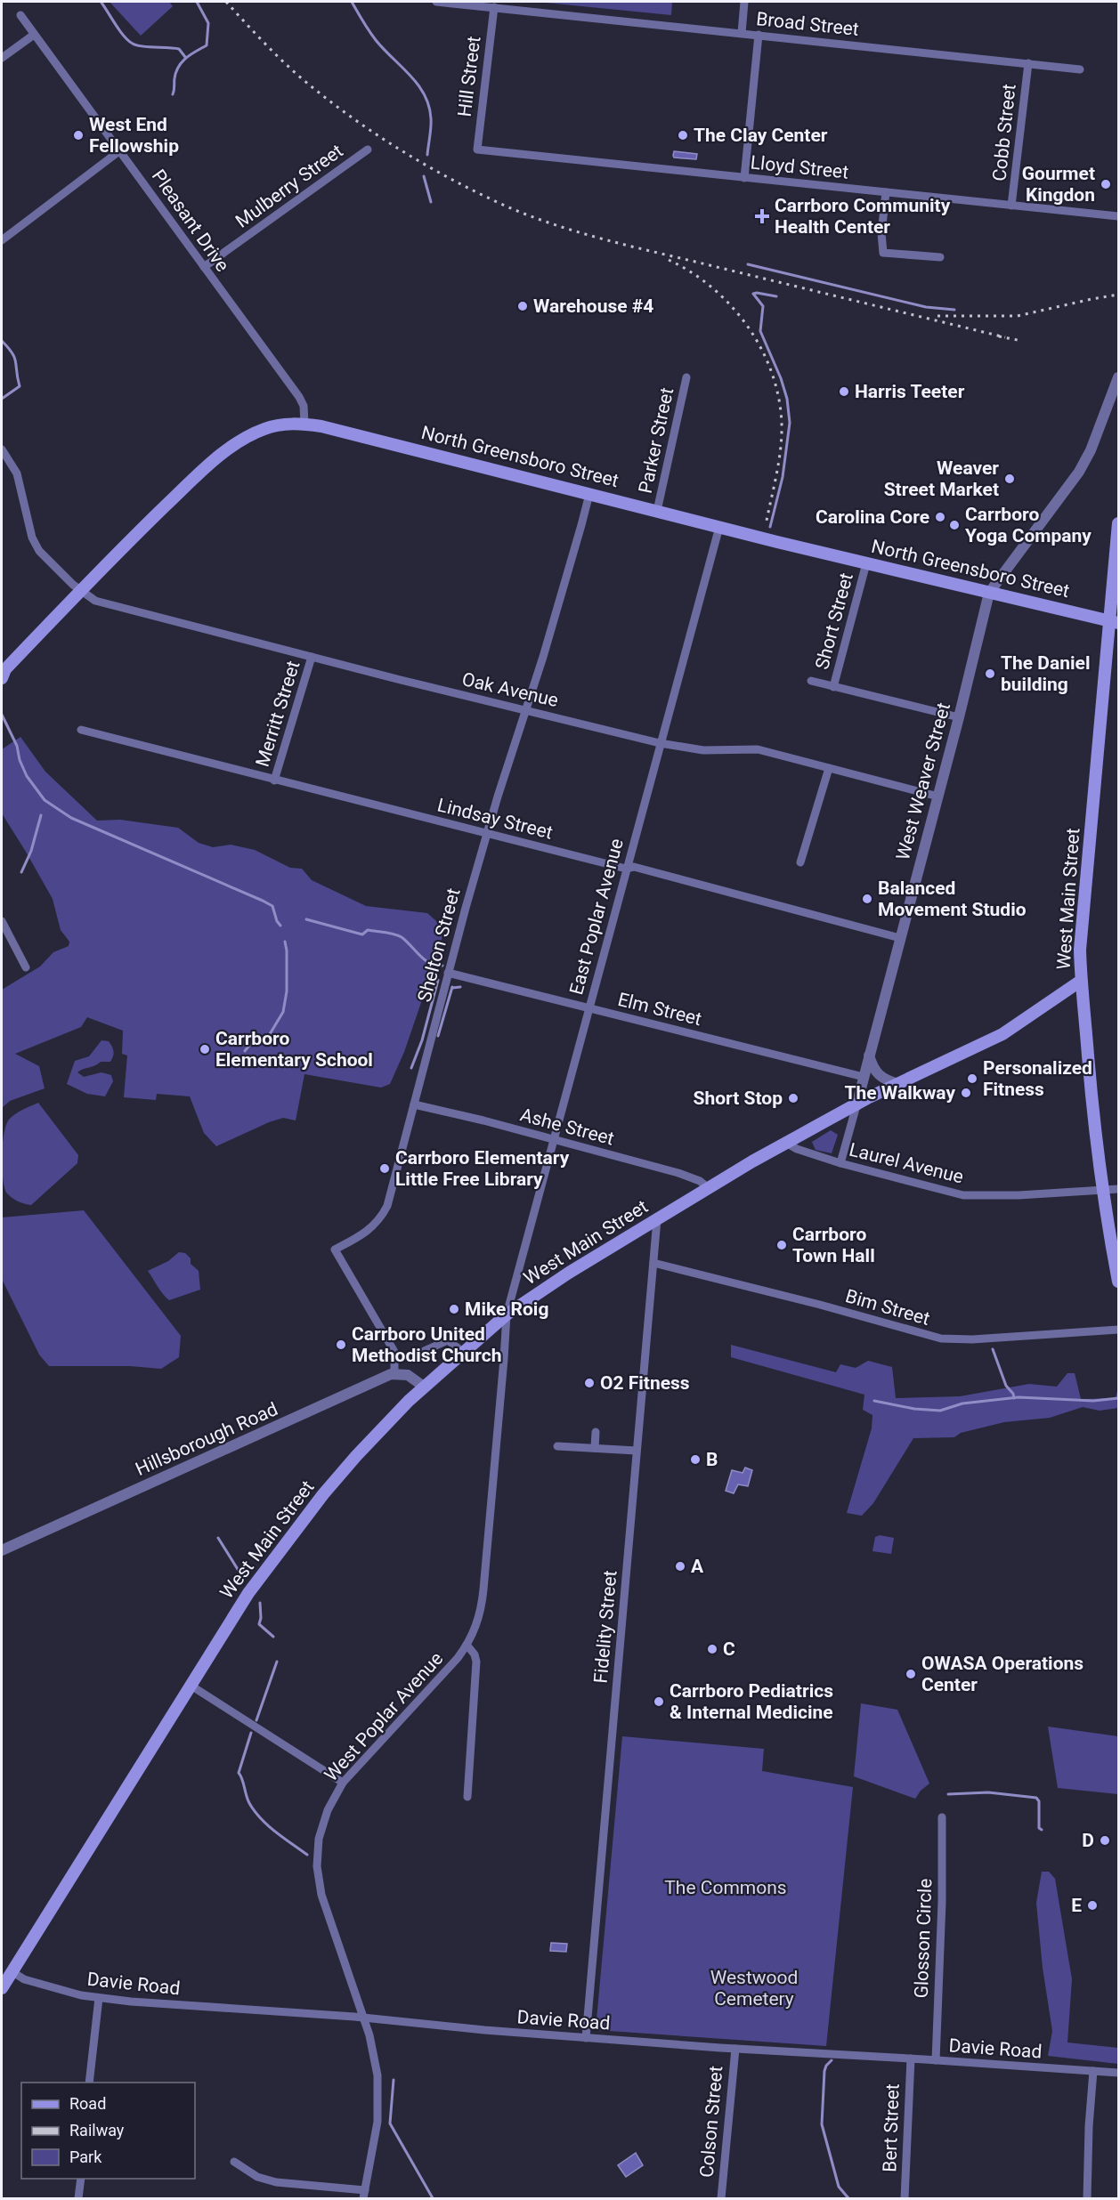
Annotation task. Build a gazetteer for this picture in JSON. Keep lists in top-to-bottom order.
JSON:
{
  "streets": {
    "main road": ["North Greensboro Street", "West Main Street"],
    "street": [
      "Broad Street",
      "Hill Street",
      "Cobb Street",
      "Lloyd Street",
      "Mulberry Street",
      "Pleasant Drive",
      "Parker Street",
      "Short Street",
      "Oak Avenue",
      "Merritt Street",
      "West Weaver Street",
      "Lindsay Street",
      "East Poplar Avenue",
      "Shelton Street",
      "Elm Street",
      "Ashe Street",
      "Laurel Avenue",
      "Bim Street",
      "Hillsborough Road",
      "Fidelity Street",
      "West Poplar Avenue",
      "Glosson Circle",
      "Davie Road",
      "Colson Street",
      "Bert Street"
    ]
  },
  "crossings": [
    ["Broad Street", "Hill Street"],
    ["Broad Street", "Cobb Street"],
    ["Hill Street", "Lloyd Street"],
    ["Cobb Street", "Lloyd Street"],
    ["Mulberry Street", "Pleasant Drive"],
    ["Pleasant Drive", "North Greensboro Street"],
    ["Parker Street", "North Greensboro Street"],
    ["North Greensboro Street", "Short Street"],
    ["North Greensboro Street", "Oak Avenue"],
    ["North Greensboro Street", "West Weaver Street"],
    ["North Greensboro Street", "West Main Street"],
    ["North Greensboro Street", "East Poplar Avenue"],
    ["North Greensboro Street", "Shelton Street"],
    ["Oak Avenue", "Merritt Street"],
    ["Oak Avenue", "West Weaver Street"],
    ["Oak Avenue", "East Poplar Avenue"],
    ["Oak Avenue", "Shelton Street"],
    ["Merritt Street", "Lindsay Street"],
    ["West Weaver Street", "Lindsay Street"],
    ["West Weaver Street", "West Main Street"],
    ["West Weaver Street", "Elm Street"],
    ["West Weaver Street", "Laurel Avenue"],
    ["Lindsay Street", "East Poplar Avenue"],
    ["Lindsay Street", "Shelton Street"],
    ["West Main Street", "East Poplar Avenue"],
    ["West Main Street", "Ashe Street"],
    ["West Main Street", "Laurel Avenue"],
    ["West Main Street", "Fidelity Street"],
    ["West Main Street", "West Poplar Avenue"],
    ["West Main Street", "Davie Road"],
    ["East Poplar Avenue", "Elm Street"],
    ["East Poplar Avenue", "Ashe Street"],
    ["East Poplar Avenue", "West Poplar Avenue"],
    ["Shelton Street", "Elm Street"],
    ["Shelton Street", "Ashe Street"],
    ["Shelton Street", "Hillsborough Road"],
    ["Bim Street", "Fidelity Street"],
    ["Fidelity Street", "Davie Road"],
    ["West Poplar Avenue", "Davie Road"],
    ["Glosson Circle", "Davie Road"],
    ["Davie Road", "Colson Street"],
    ["Davie Road", "Bert Street"]
  ],
  "parks": ["The Commons", "Westwood Cemetery"],
  "places": {
    "other": [
      "West End Fellowship",
      "The Clay Center",
      "Gourmet Kingdon",
      "Warehouse #4",
      "Harris Teeter",
      "Weaver Street Market",
      "Carolina Core",
      "Carrboro Yoga Company",
      "The Daniel building",
      "Balanced Movement Studio",
      "Carrboro Elementary School",
      "Personalized Fitness",
      "The Walkway",
      "Short Stop",
      "Carrboro Elementary Little Free Library",
      "Carrboro Town Hall",
      "Mike Roig",
      "Carrboro United Methodist Church",
      "O2 Fitness",
      "B",
      "A",
      "C",
      "OWASA Operations Center",
      "Carrboro Pediatrics & Internal Medicine",
      "D",
      "E"
    ],
    "health": ["Carrboro Community Health Center"]
  },
  "legend": ["Road", "Railway", "Park"]
}
